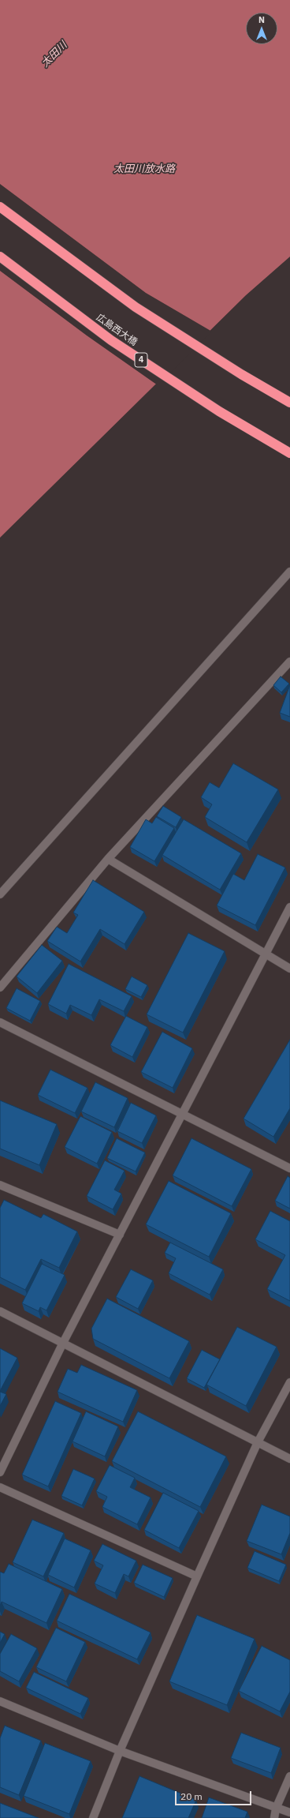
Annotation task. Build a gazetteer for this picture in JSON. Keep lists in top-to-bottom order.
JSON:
{
  "streets": {
    "highway": ["広島西大橋", "4"]
  },
  "water": ["太田川", "太田川放水路"],
  "scale_bar": "20 m",
  "north": "top"
}
